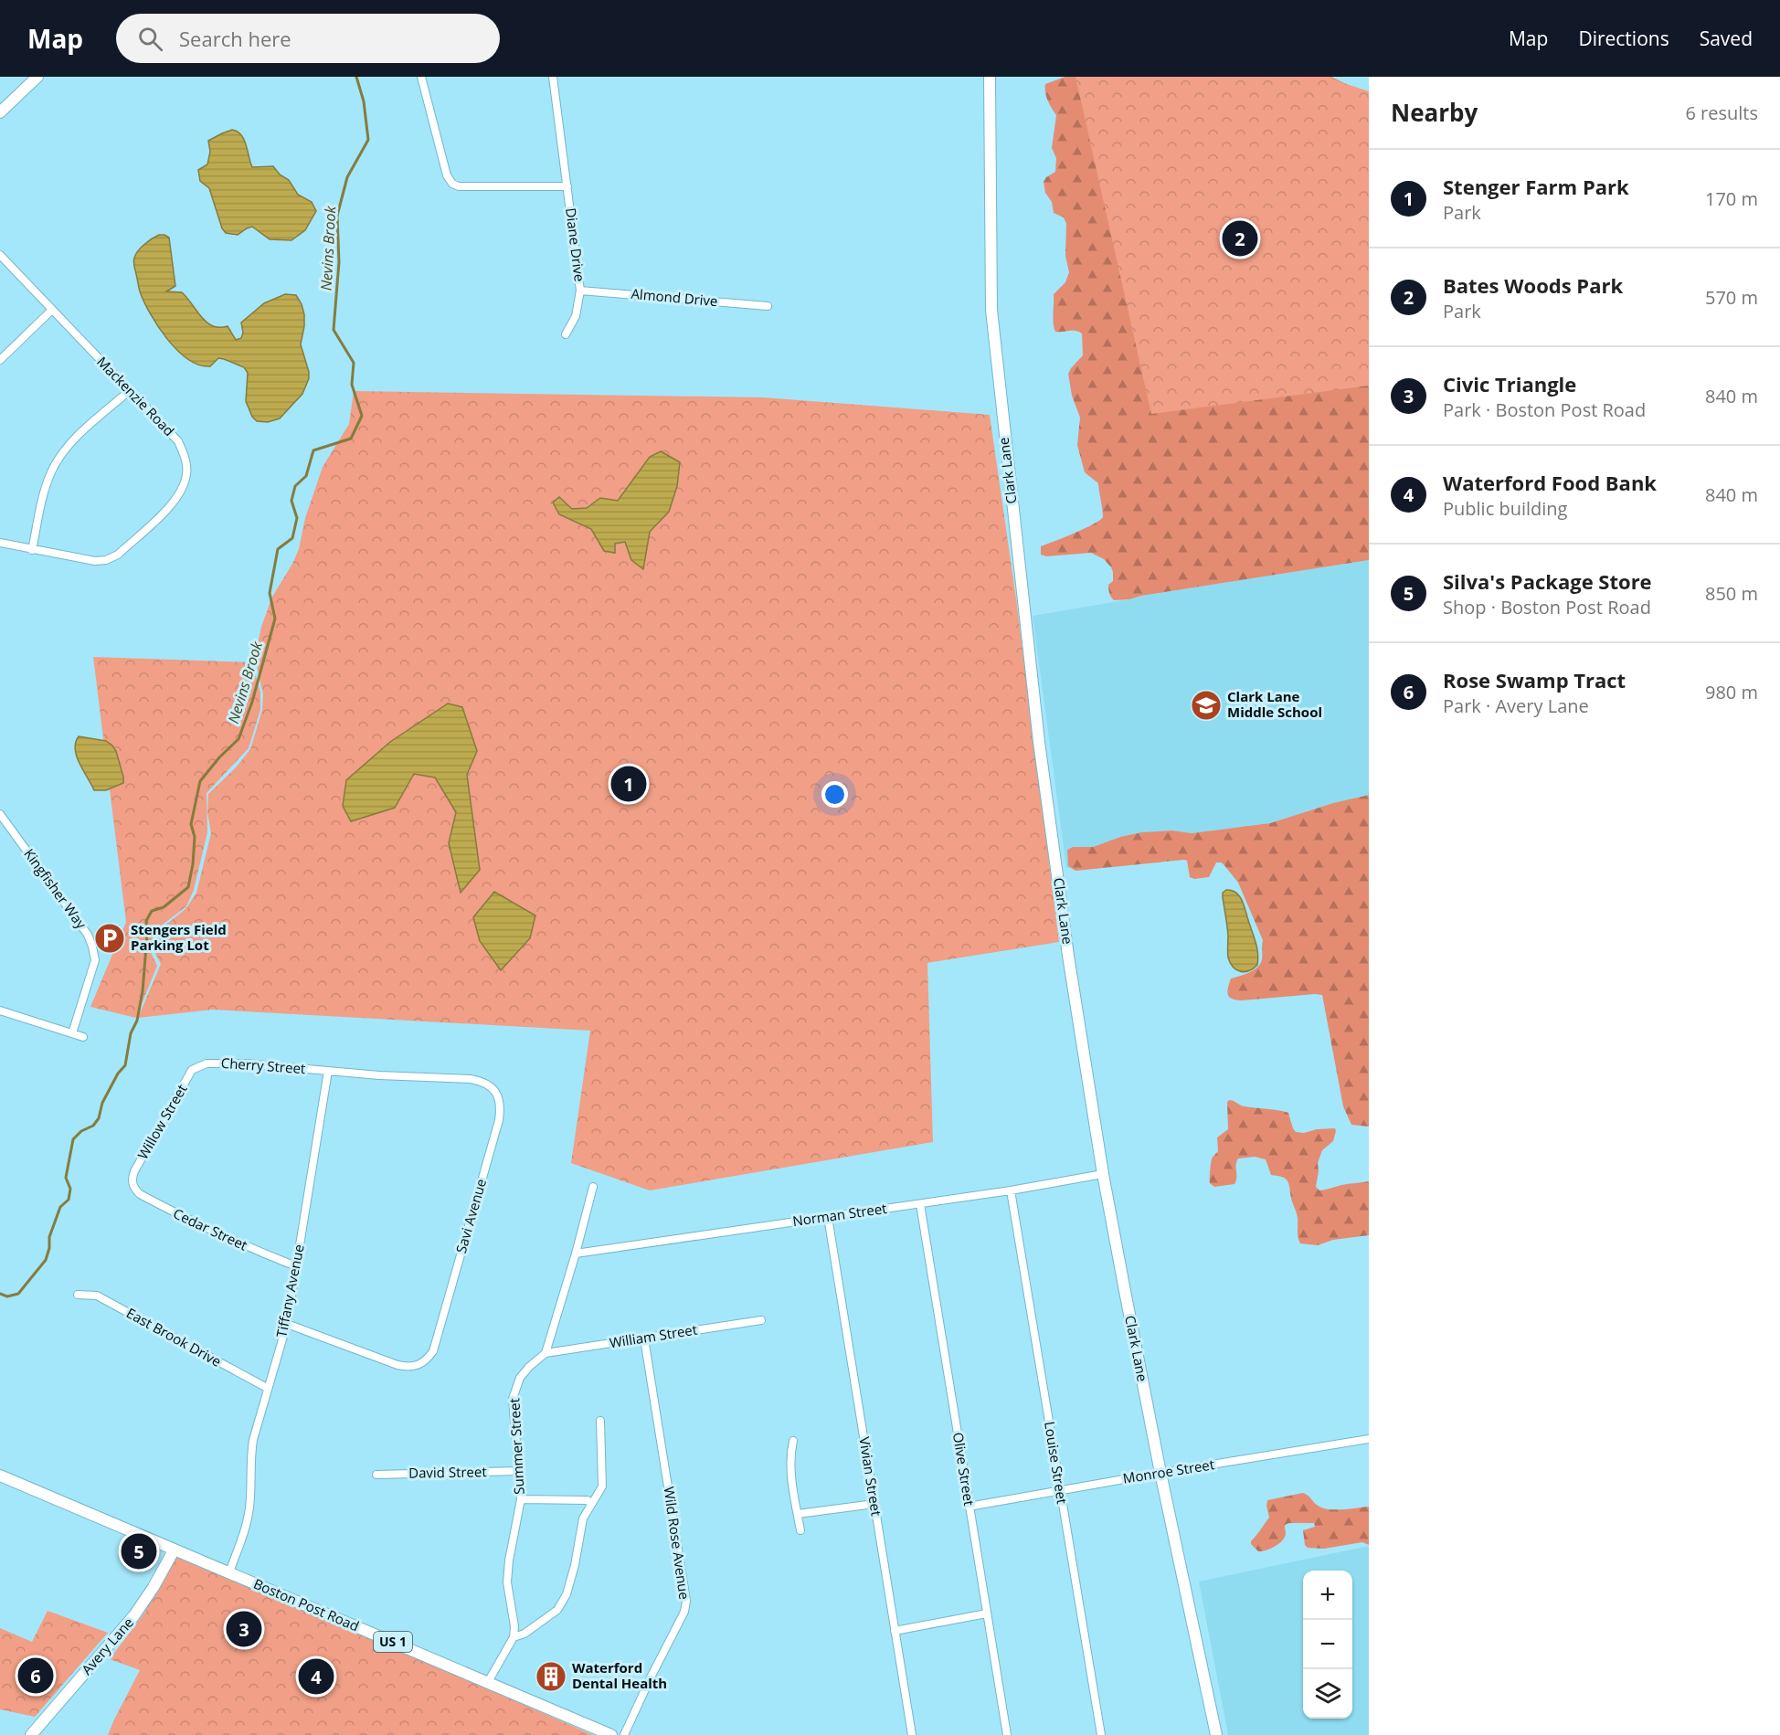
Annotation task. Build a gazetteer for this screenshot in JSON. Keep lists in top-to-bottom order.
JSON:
{
  "streets": {
    "main road": [
      "Clark Lane",
      "Boston Post Road",
      "US 1",
      "Avery Lane"
    ],
    "street": [
      "Diane Drive",
      "Almond Drive",
      "Mackenzie Road",
      "Kingfisher Way",
      "Cherry Street",
      "Willow Street",
      "Norman Street",
      "Savi Avenue",
      "Cedar Street",
      "Tiffany Avenue",
      "William Street",
      "East Brook Drive",
      "Summer Street",
      "Louise Street",
      "Olive Street",
      "Monroe Street",
      "David Street",
      "Vivian Street",
      "Wild Rose Avenue"
    ]
  },
  "crossings": [
    ["Diane Drive", "Almond Drive"],
    ["Clark Lane", "Norman Street"],
    ["Clark Lane", "Monroe Street"],
    ["Cherry Street", "Willow Street"],
    ["Cherry Street", "Savi Avenue"],
    ["Cherry Street", "Tiffany Avenue"],
    ["Willow Street", "Cedar Street"],
    ["Norman Street", "Louise Street"],
    ["Norman Street", "Olive Street"],
    ["Norman Street", "Vivian Street"],
    ["Savi Avenue", "Tiffany Avenue"],
    ["Cedar Street", "Tiffany Avenue"],
    ["Tiffany Avenue", "East Brook Drive"],
    ["Tiffany Avenue", "Boston Post Road"],
    ["William Street", "Summer Street"],
    ["William Street", "Wild Rose Avenue"],
    ["Summer Street", "David Street"],
    ["Louise Street", "Monroe Street"],
    ["Olive Street", "Monroe Street"],
    ["Boston Post Road", "Avery Lane"]
  ],
  "water": ["Nevins Brook"],
  "places": {
    "school or university": ["Clark Lane Middle School"],
    "parking": ["Stengers Field Parking Lot"],
    "building": ["Waterford Dental Health"]
  },
  "page": {
    "header": "Map",
    "search": "Search here",
    "nav": ["Map", "Directions", "Saved"],
    "heading": ["Nearby", "6 results"],
    "list": [
      {
        "mark": "1",
        "name": "Stenger Farm Park",
        "note": "Park",
        "value": "170 m"
      },
      {
        "mark": "2",
        "name": "Bates Woods Park",
        "note": "Park",
        "value": "570 m"
      },
      {
        "mark": "3",
        "name": "Civic Triangle",
        "note": "Park · Boston Post Road",
        "value": "840 m"
      },
      {
        "mark": "4",
        "name": "Waterford Food Bank",
        "note": "Public building",
        "value": "840 m"
      },
      {
        "mark": "5",
        "name": "Silva's Package Store",
        "note": "Shop · Boston Post Road",
        "value": "850 m"
      },
      {
        "mark": "6",
        "name": "Rose Swamp Tract",
        "note": "Park · Avery Lane",
        "value": "980 m"
      }
    ],
    "pins": [
      "2",
      "1",
      "5",
      "3",
      "6",
      "4"
    ],
    "map_buttons": ["+", "−"]
  }
}
